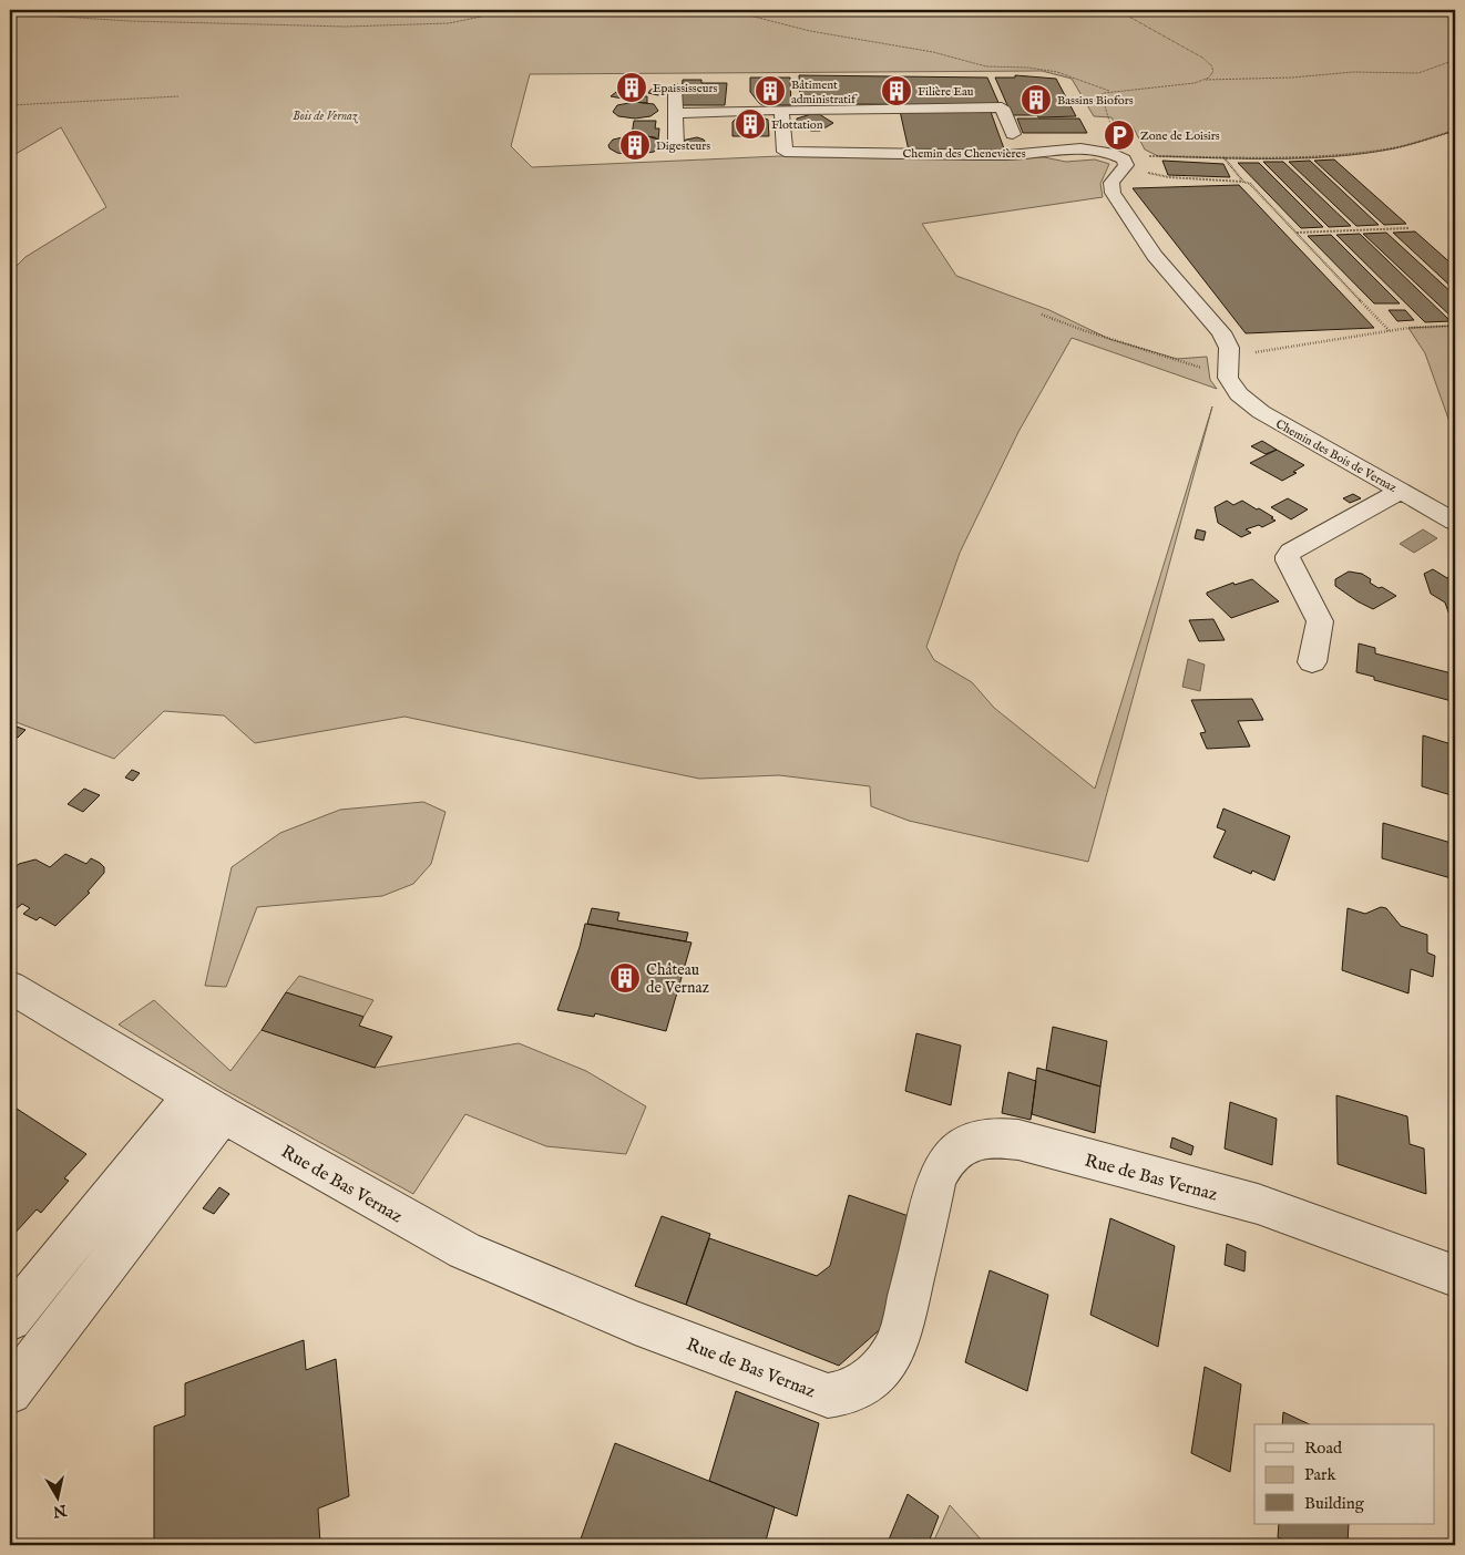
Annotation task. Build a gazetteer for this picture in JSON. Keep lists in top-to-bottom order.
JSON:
{
  "streets": {
    "street": ["Chemin des Chenevières", "Chemin des Bois de Vernaz", "Rue de Bas Vernaz"]
  },
  "parks": ["Bois de Vernaz"],
  "places": {
    "building": [
      "Epaississeurs",
      "Bâtiment administratif",
      "Filière Eau",
      "Bassins Biofors",
      "Flottation",
      "Digesteurs",
      "Château de Vernaz"
    ],
    "parking": ["Zone de Loisirs"]
  },
  "legend": ["Road", "Park", "Building"],
  "north": "bottom"
}
